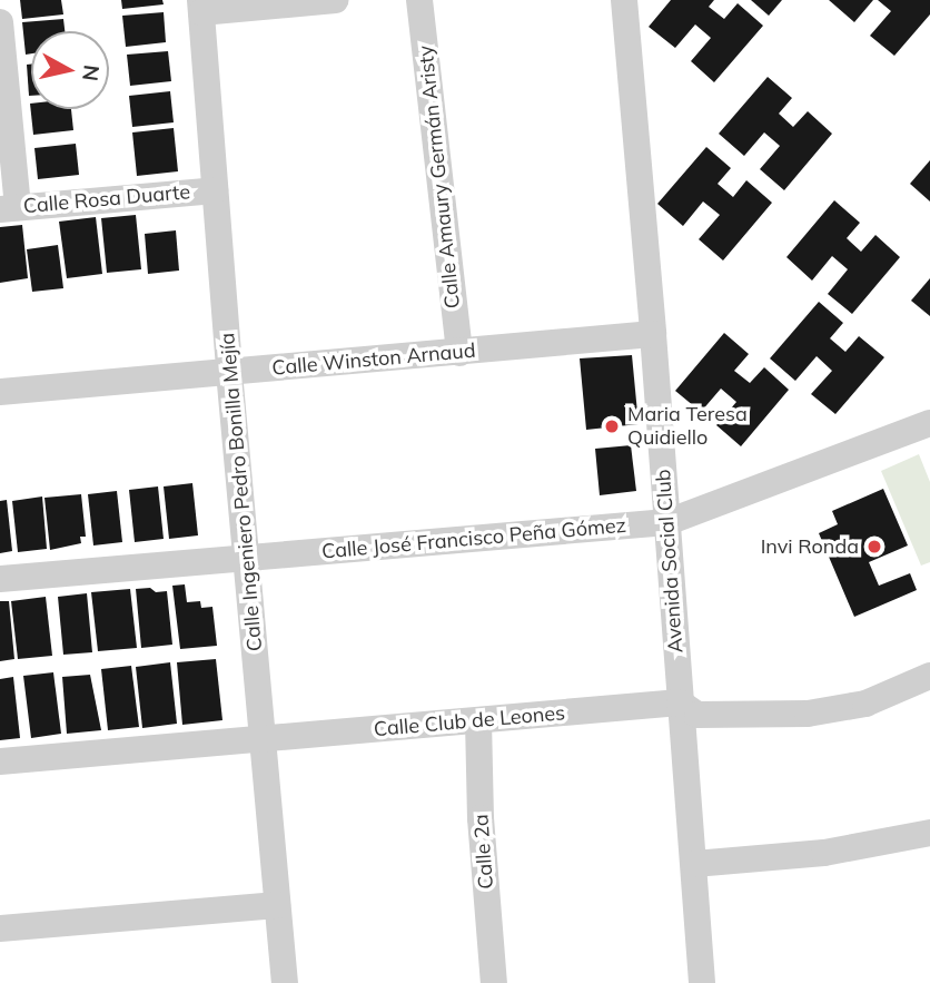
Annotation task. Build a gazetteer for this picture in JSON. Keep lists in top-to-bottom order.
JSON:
{
  "streets": {
    "street": [
      "Calle Amaury Germán Aristy",
      "Calle Rosa Duarte",
      "Calle Winston Arnaud",
      "Calle Ingeniero Pedro Bonilla Mejía",
      "Calle José Francisco Peña Gómez",
      "Avenida Social Club",
      "Calle Club de Leones",
      "Calle 2a"
    ]
  },
  "crossings": [
    ["Calle Amaury Germán Aristy", "Calle Winston Arnaud"],
    ["Calle Rosa Duarte", "Calle Ingeniero Pedro Bonilla Mejía"],
    ["Calle Winston Arnaud", "Calle Ingeniero Pedro Bonilla Mejía"],
    ["Calle Winston Arnaud", "Avenida Social Club"],
    ["Calle Ingeniero Pedro Bonilla Mejía", "Calle José Francisco Peña Gómez"],
    ["Calle Ingeniero Pedro Bonilla Mejía", "Calle Club de Leones"],
    ["Calle José Francisco Peña Gómez", "Avenida Social Club"],
    ["Avenida Social Club", "Calle Club de Leones"],
    ["Calle Club de Leones", "Calle 2a"]
  ],
  "places": ["Maria Teresa Quidiello", "Invi Ronda"],
  "north": "right"
}
